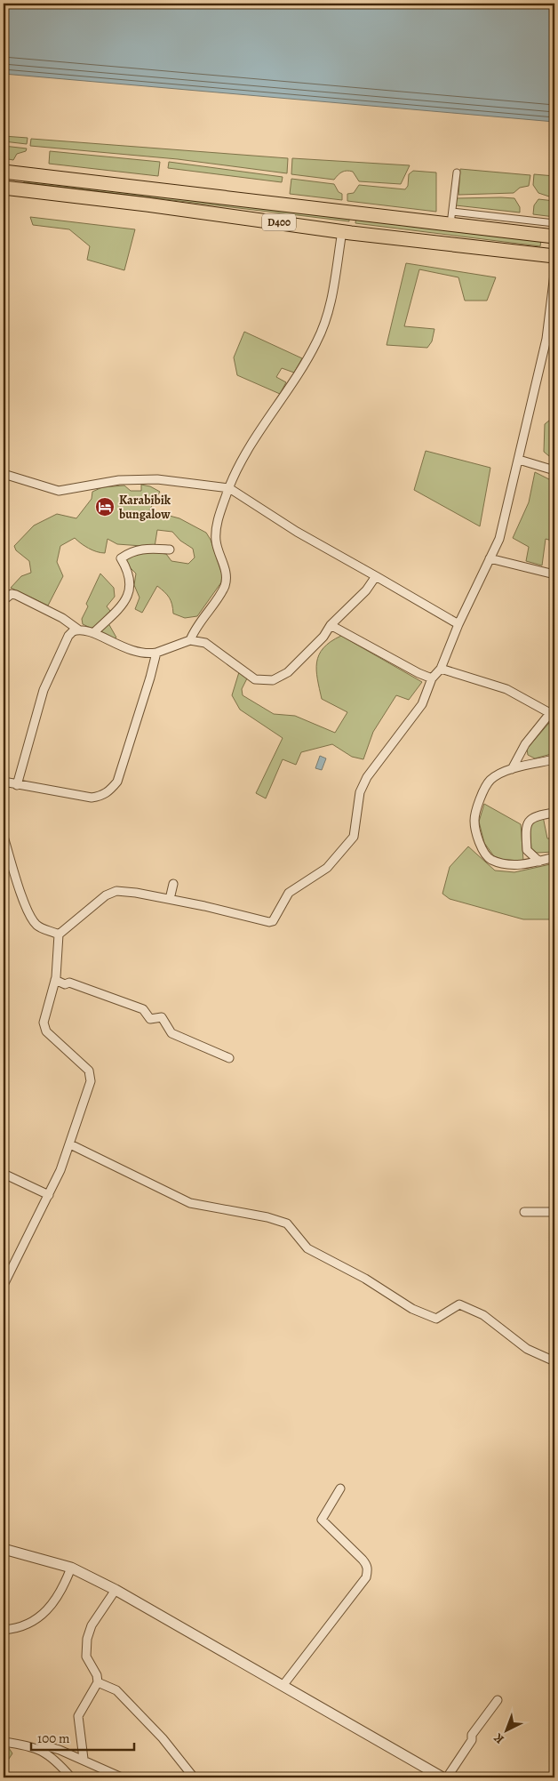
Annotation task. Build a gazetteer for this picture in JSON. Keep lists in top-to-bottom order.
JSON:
{
  "streets": {
    "highway": ["D400"]
  },
  "places": {
    "hotel": ["Karabibik bungalow"]
  },
  "scale_bar": "100 m",
  "north": "bottom left"
}
